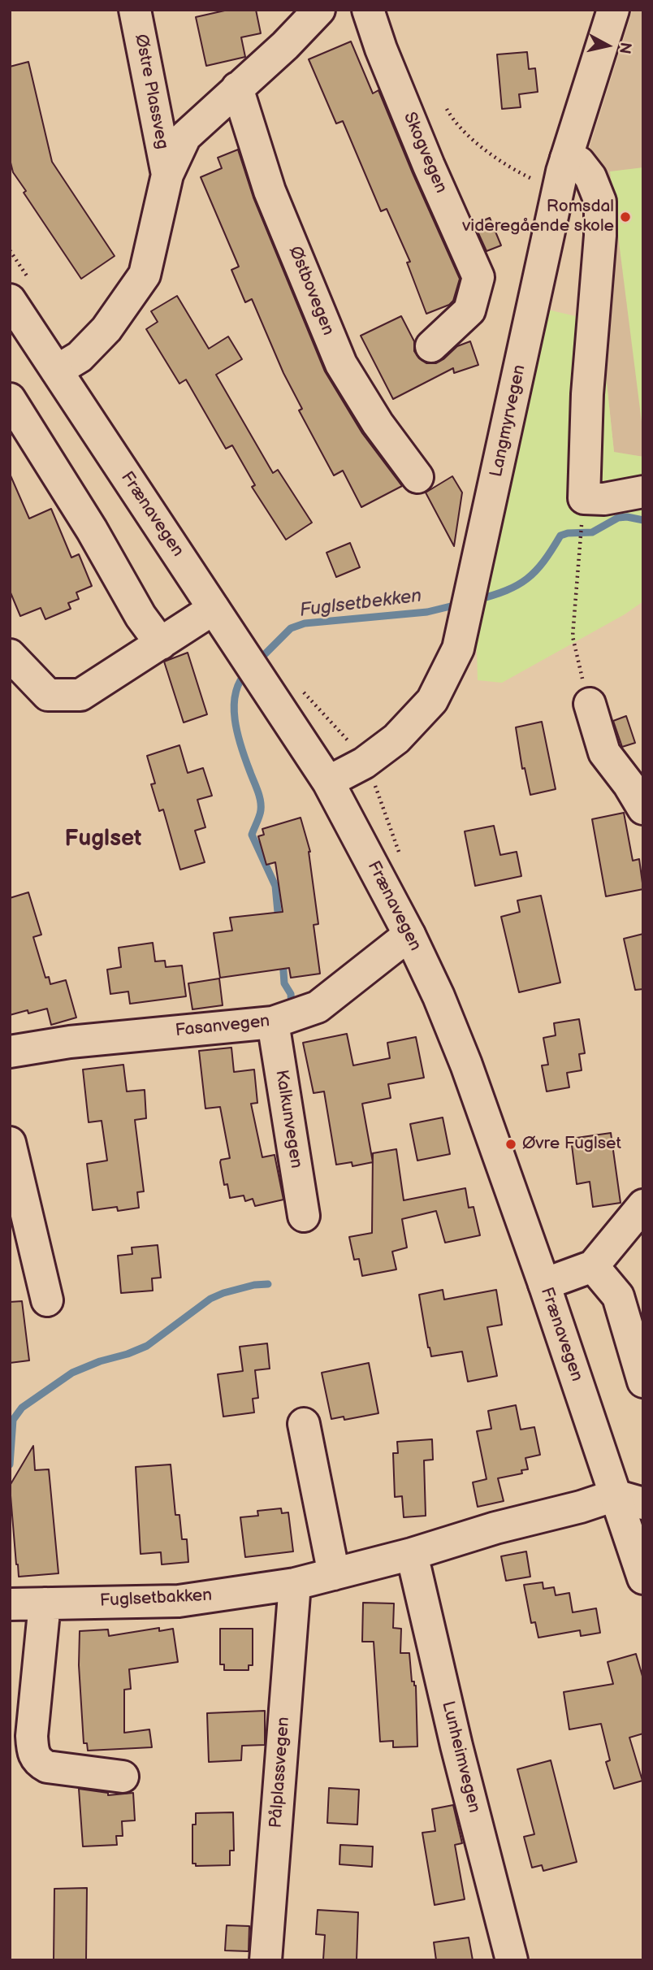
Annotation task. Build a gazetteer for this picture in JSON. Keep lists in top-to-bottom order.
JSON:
{
  "streets": {
    "street": [
      "Østre Plassveg",
      "Skogvegen",
      "Østbovegen",
      "Langmyrvegen",
      "Frænavegen",
      "Fasanvegen",
      "Kalkunvegen",
      "Fuglsetbakken",
      "Lunheimvegen",
      "Pålplassvegen"
    ]
  },
  "crossings": [
    ["Langmyrvegen", "Frænavegen"],
    ["Frænavegen", "Fasanvegen"],
    ["Frænavegen", "Fuglsetbakken"],
    ["Fasanvegen", "Kalkunvegen"],
    ["Fuglsetbakken", "Lunheimvegen"],
    ["Fuglsetbakken", "Pålplassvegen"]
  ],
  "districts": ["Fuglset"],
  "water": ["Fuglsetbekken"],
  "places": ["Romsdal videregående skole", "Øvre Fuglset"],
  "north": "right"
}
